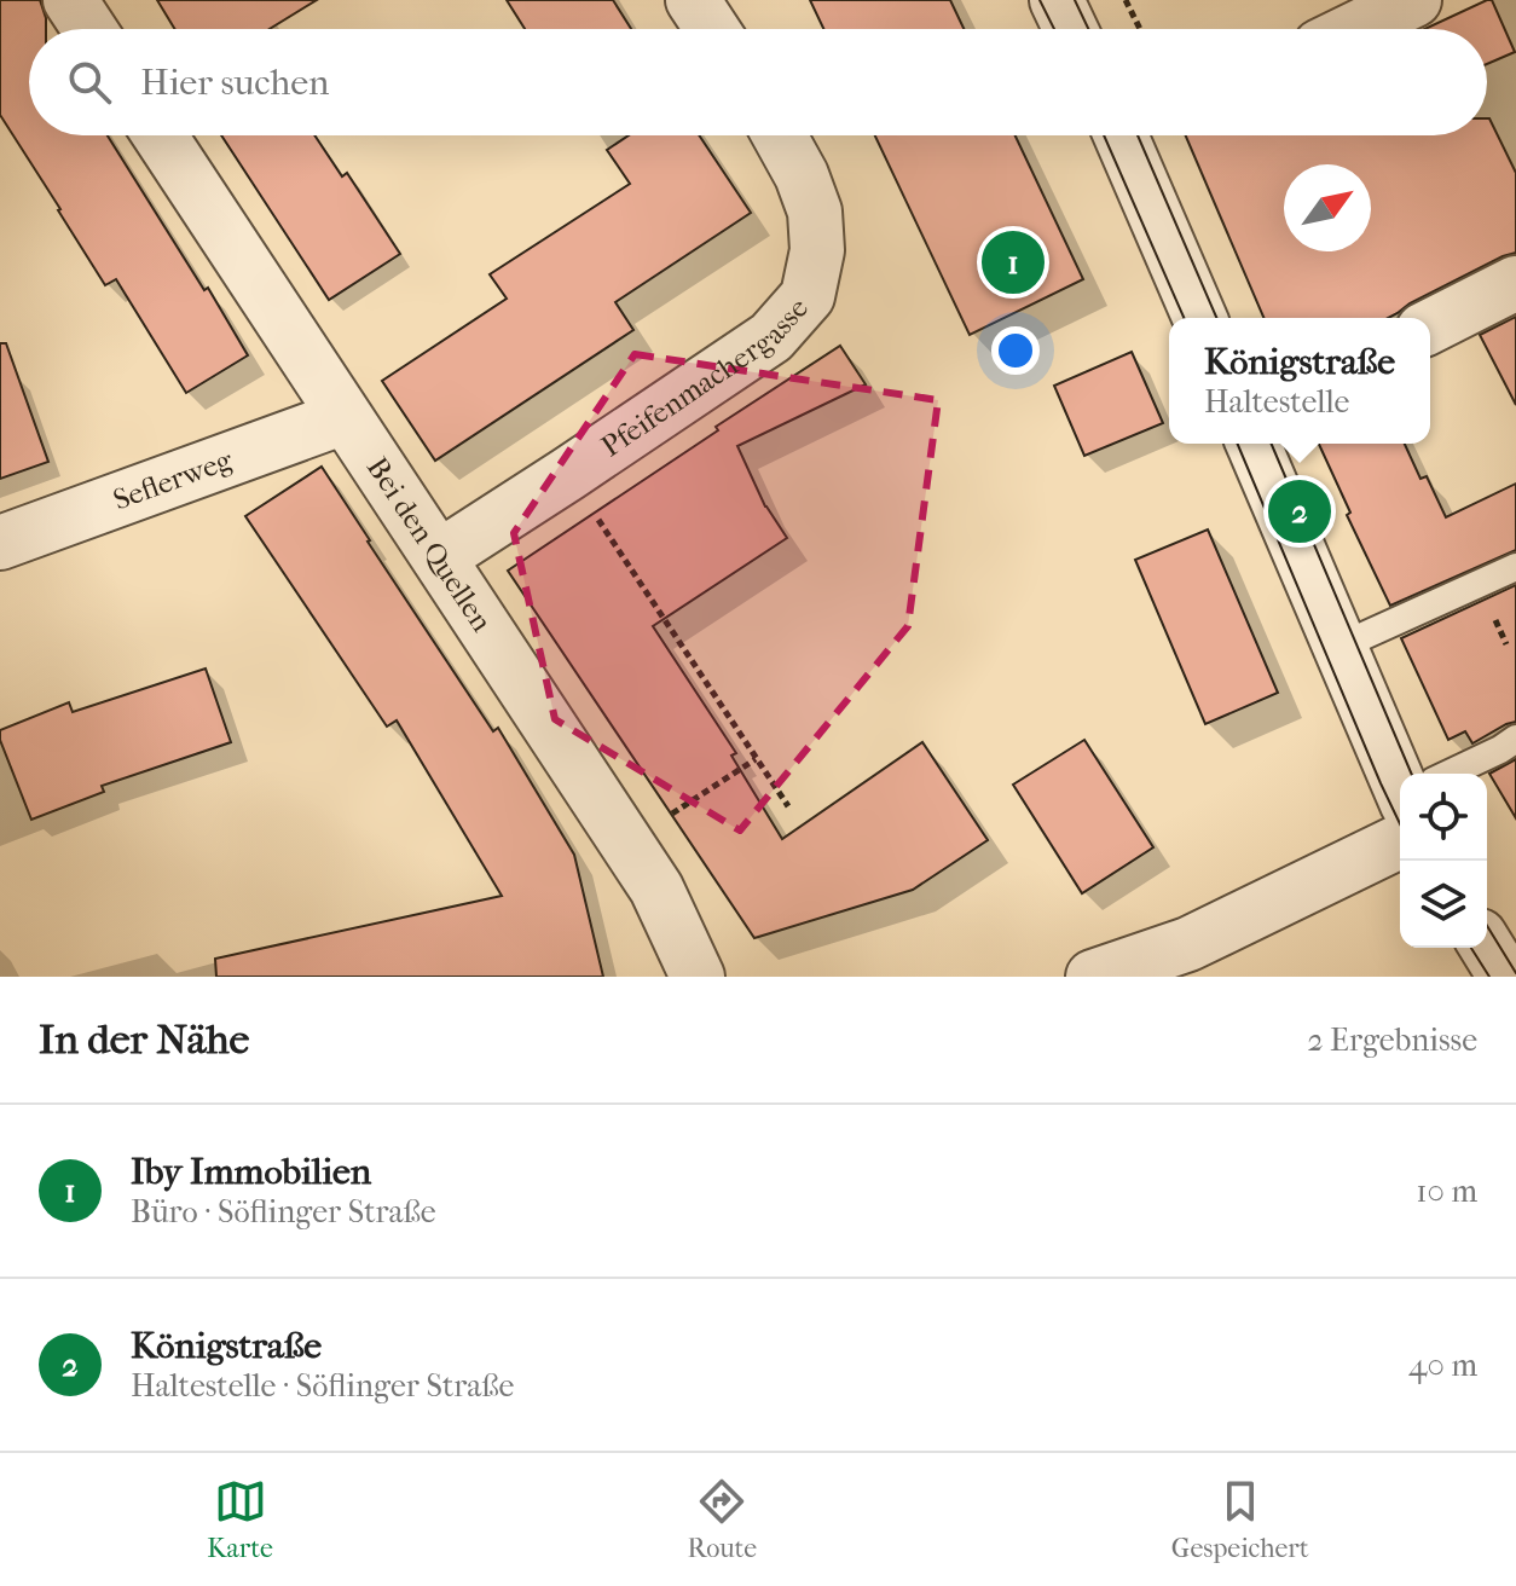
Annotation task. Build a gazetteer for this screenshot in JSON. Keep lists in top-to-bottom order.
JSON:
{
  "streets": {
    "street": ["Pfeifenmachergasse", "Seflerweg", "Bei den Quellen"]
  },
  "crossings": [
    ["Pfeifenmachergasse", "Bei den Quellen"],
    ["Seflerweg", "Bei den Quellen"]
  ],
  "north": "top right",
  "page": {
    "search": "Hier suchen",
    "pins": ["1", "2"],
    "popup": ["Königstraße", "Haltestelle"],
    "heading": ["In der Nähe", "2 Ergebnisse"],
    "list": [
      {
        "mark": "1",
        "name": "Iby Immobilien",
        "note": "Büro · Söflinger Straße",
        "value": "10 m"
      },
      {
        "mark": "2",
        "name": "Königstraße",
        "note": "Haltestelle · Söflinger Straße",
        "value": "40 m"
      }
    ],
    "nav": ["Karte", "Route", "Gespeichert"]
  }
}
